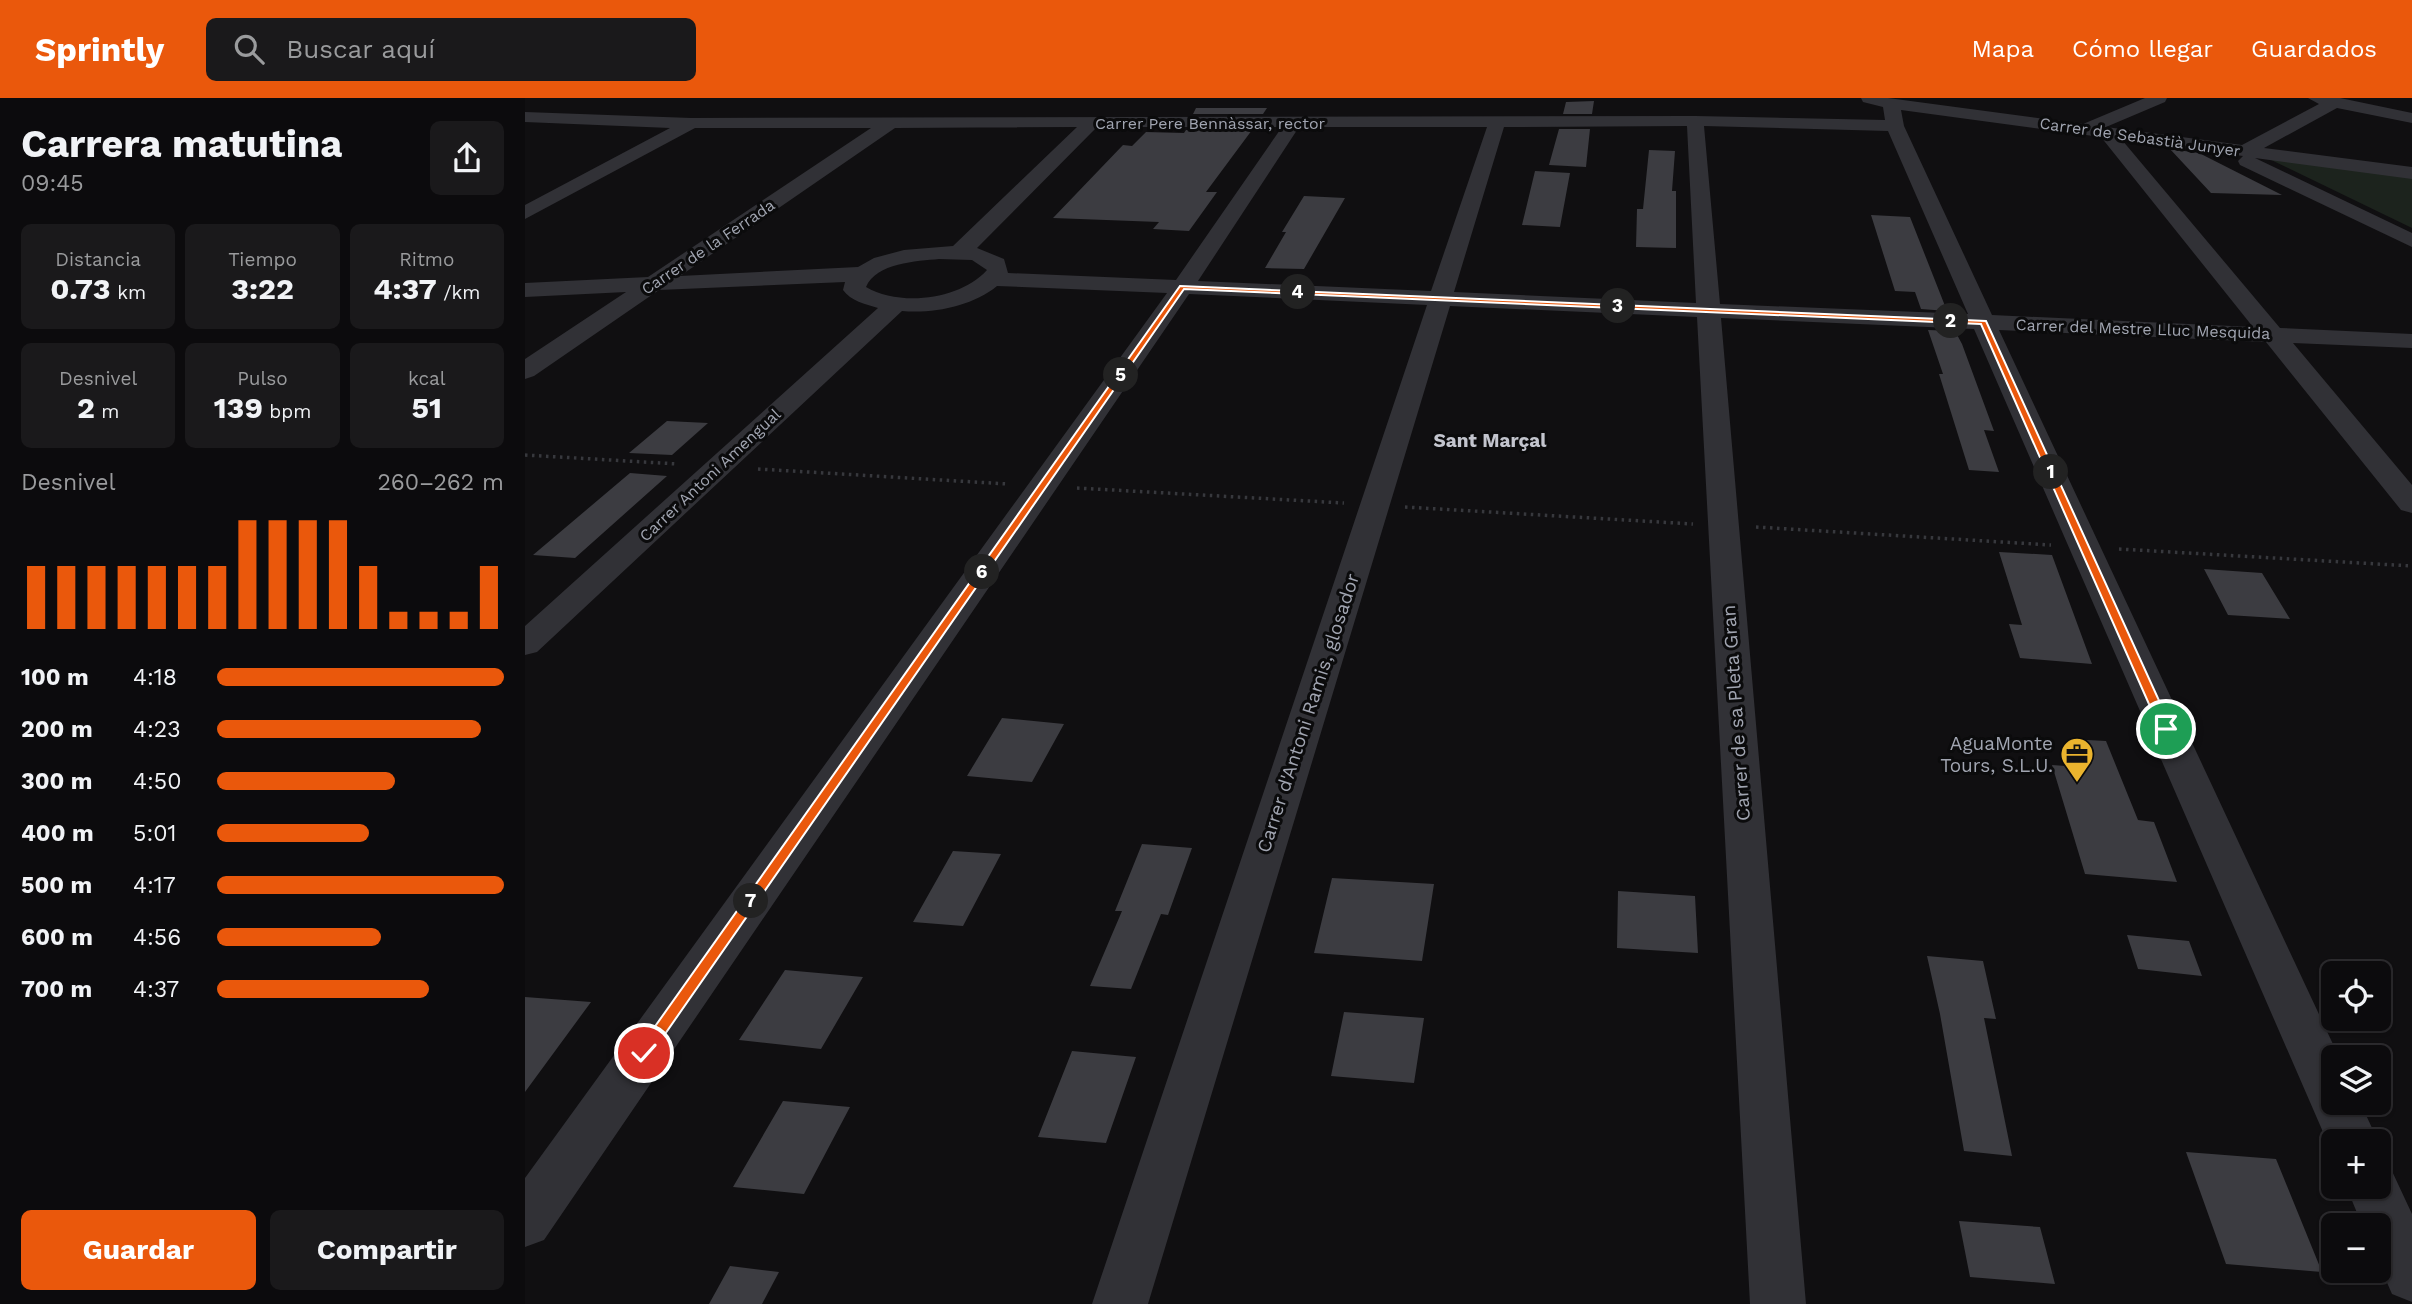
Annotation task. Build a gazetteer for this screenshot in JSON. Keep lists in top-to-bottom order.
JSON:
{
  "streets": {
    "street": [
      "Carrer Pere Bennàssar, rector",
      "Carrer de Sebastià Junyer",
      "Carrer de la Ferrada",
      "Carrer del Mestre Lluc Mesquida",
      "Carrer Antoni Amengual",
      "Carrer d'Antoni Ramis, glosador",
      "Carrer de sa Pleta Gran"
    ]
  },
  "crossings": [
    ["Carrer Pere Bennàssar, rector", "Carrer de Sebastià Junyer"],
    ["Carrer Pere Bennàssar, rector", "Carrer de la Ferrada"],
    ["Carrer Pere Bennàssar, rector", "Carrer d'Antoni Ramis, glosador"],
    ["Carrer Pere Bennàssar, rector", "Carrer de sa Pleta Gran"],
    ["Carrer del Mestre Lluc Mesquida", "Carrer d'Antoni Ramis, glosador"],
    ["Carrer del Mestre Lluc Mesquida", "Carrer de sa Pleta Gran"]
  ],
  "districts": ["Sant Marçal"],
  "places": {
    "office": ["AguaMonte Tours, S.L.U."]
  },
  "page": {
    "header": "Sprintly",
    "search": "Buscar aquí",
    "nav": ["Mapa", "Cómo llegar", "Guardados"],
    "heading": ["Carrera matutina", "09:45"],
    "stats": [
      ["Distancia", "0.73 km"],
      ["Tiempo", "3:22"],
      ["Ritmo", "4:37 /km"],
      ["Desnivel", "2 m"],
      ["Pulso", "139 bpm"],
      ["kcal", "51"]
    ],
    "pins": [
      "4",
      "3",
      "2",
      "5",
      "1",
      "6",
      "7"
    ],
    "chart": ["Desnivel", "260–262 m"],
    "list": [
      {
        "name": "100 m",
        "note": "4:18"
      },
      {
        "name": "200 m",
        "note": "4:23"
      },
      {
        "name": "300 m",
        "note": "4:50"
      },
      {
        "name": "400 m",
        "note": "5:01"
      },
      {
        "name": "500 m",
        "note": "4:17"
      },
      {
        "name": "600 m",
        "note": "4:56"
      },
      {
        "name": "700 m",
        "note": "4:37"
      }
    ],
    "map_buttons": ["+", "−"],
    "buttons": ["Guardar", "Compartir"]
  }
}
